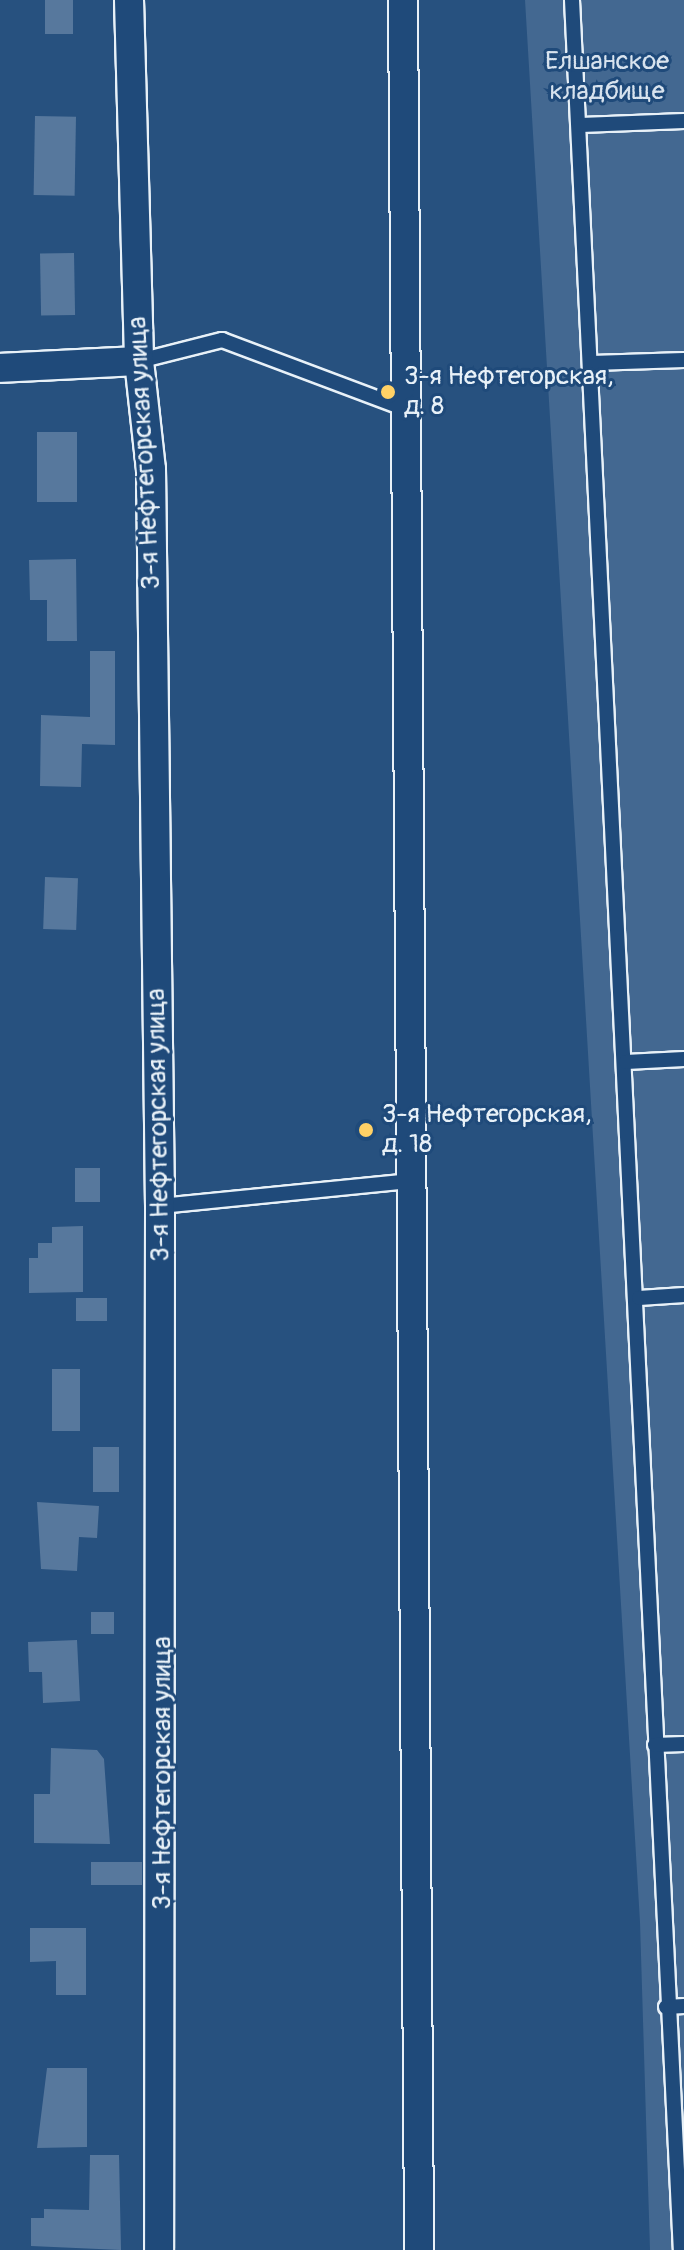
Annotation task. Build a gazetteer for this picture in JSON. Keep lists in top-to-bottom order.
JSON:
{
  "streets": {
    "street": ["3-я Нефтегорская улица"]
  },
  "parks": ["Елшанское кладбище"],
  "places": ["3-я Нефтегорская, д. 8", "3-я Нефтегорская, д. 18"]
}
